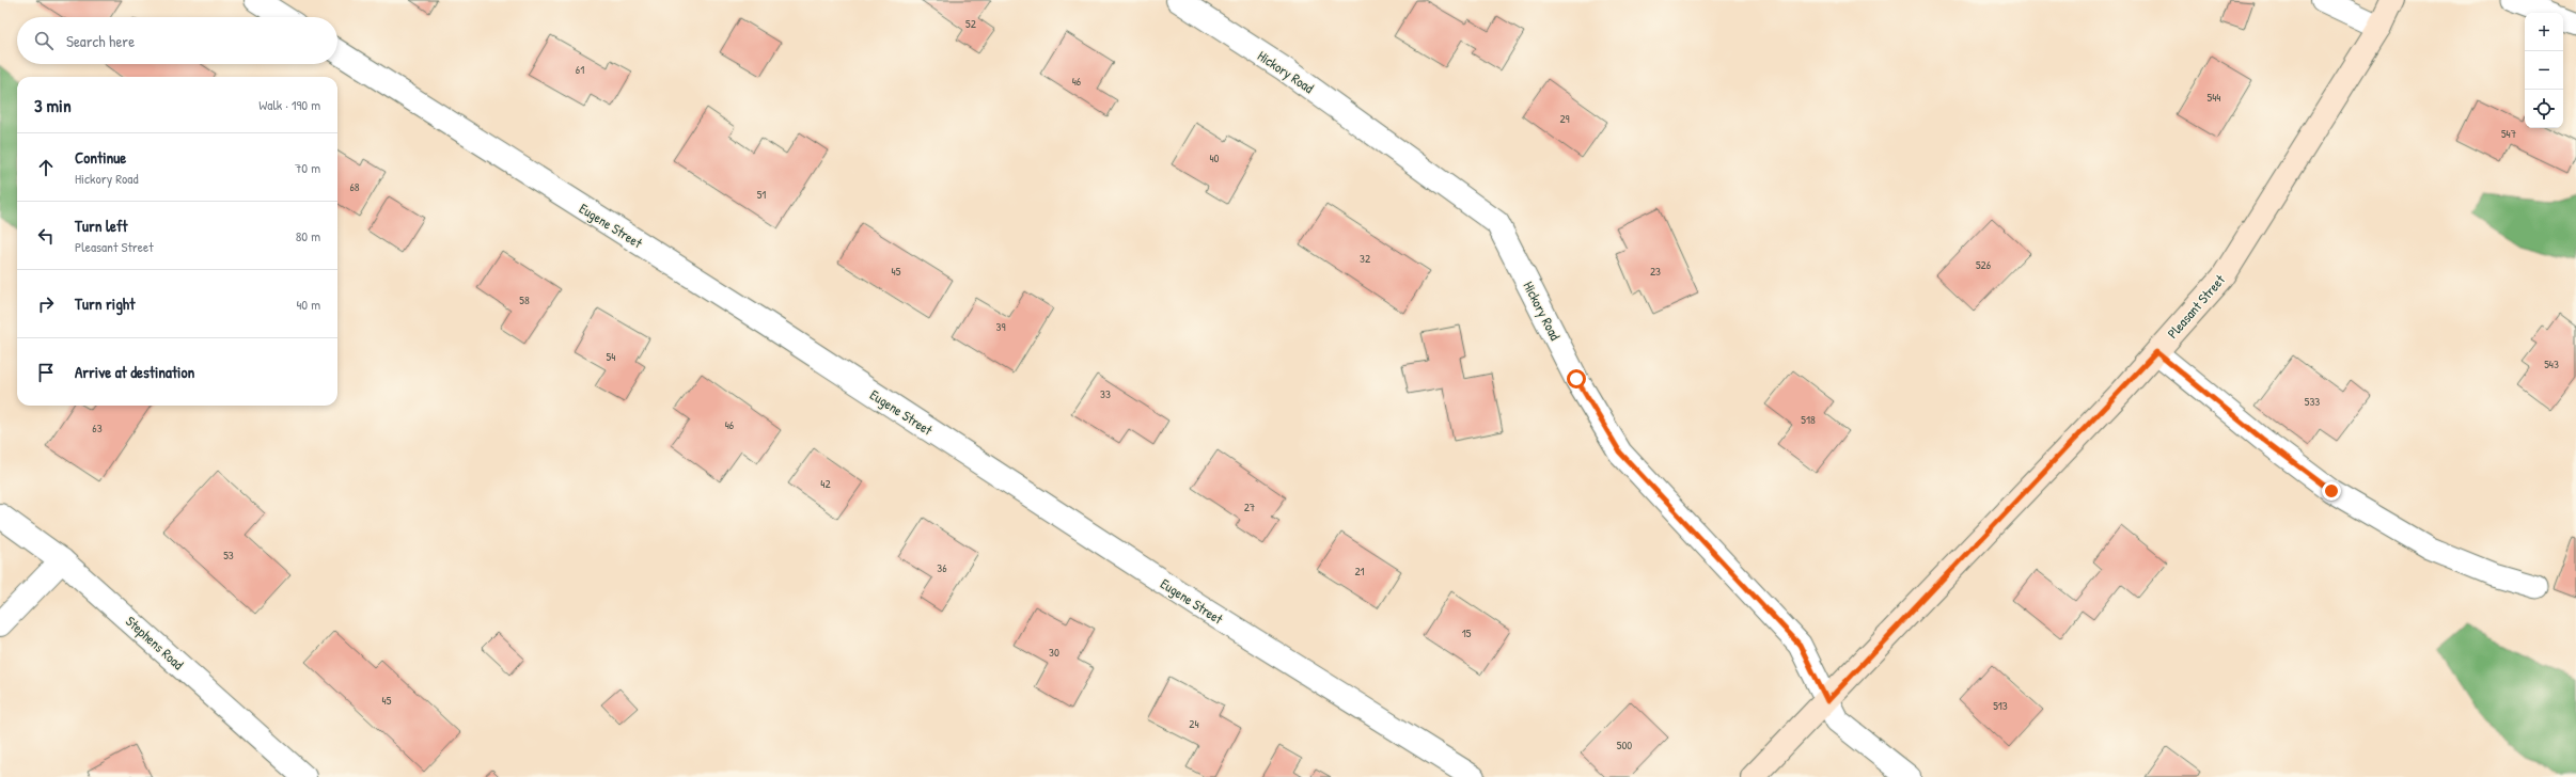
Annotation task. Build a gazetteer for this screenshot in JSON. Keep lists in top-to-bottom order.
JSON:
{
  "streets": {
    "street": [
      "Hickory Road",
      "Eugene Street",
      "Pleasant Street",
      "Stephens Road"
    ]
  },
  "crossings": [
    ["Hickory Road", "Pleasant Street"]
  ],
  "house_numbers": [
    "52",
    "61",
    "46",
    "544",
    "29",
    "547",
    "40",
    "68",
    "51",
    "32",
    "526",
    "45",
    "23",
    "58",
    "39",
    "54",
    "543",
    "33",
    "533",
    "518",
    "46",
    "63",
    "42",
    "27",
    "53",
    "36",
    "21",
    "15",
    "30",
    "45",
    "513",
    "24",
    "500"
  ],
  "page": {
    "map_buttons": ["+", "−"],
    "search": "Search here",
    "heading": ["3 min", "Walk · 190 m"],
    "list": [
      ["Continue", "Hickory Road", "70 m"],
      ["Turn left", "Pleasant Street", "80 m"],
      ["Turn right", "40 m"],
      "Arrive at destination"
    ]
  }
}
